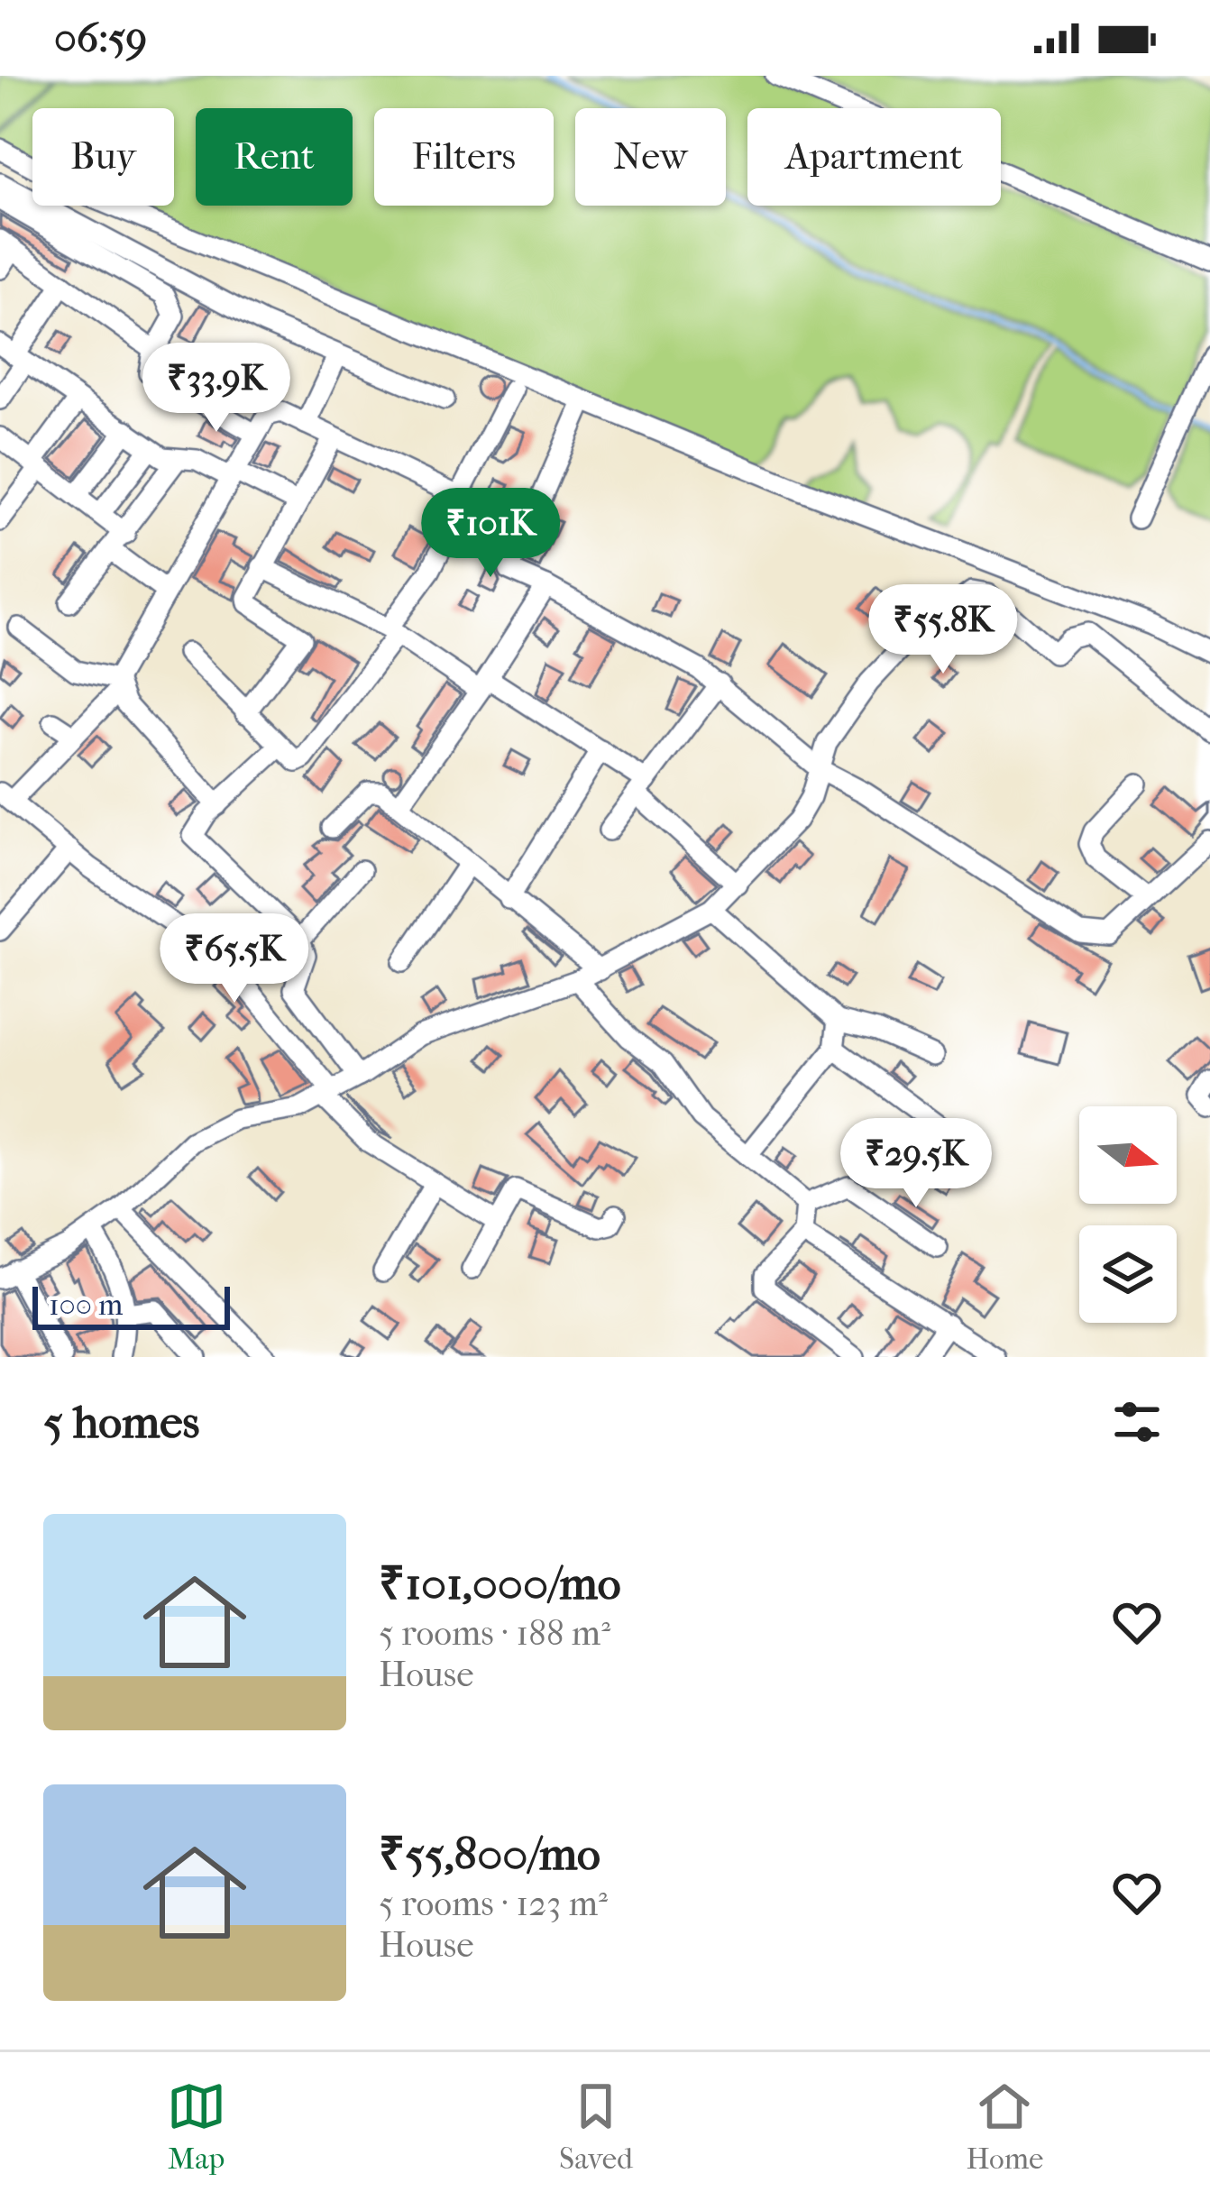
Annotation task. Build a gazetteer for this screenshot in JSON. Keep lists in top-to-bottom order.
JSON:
{
  "scale_bar": "100 m",
  "north": "right",
  "page": {
    "status": "06:59",
    "chip": [
      "Buy",
      "Rent",
      "Filters",
      "New",
      "Apartment"
    ],
    "price": [
      "₹33.9K",
      "₹101K",
      "₹55.8K",
      "₹65.5K",
      "₹29.5K"
    ],
    "scale": "100 m",
    "heading": "5 homes",
    "list": [
      {
        "name": "₹101,000/mo",
        "note": "5 rooms · 188 m² · House"
      },
      {
        "name": "₹55,800/mo",
        "note": "5 rooms · 123 m² · House"
      }
    ],
    "tabs": ["Map", "Saved", "Home"]
  }
}
